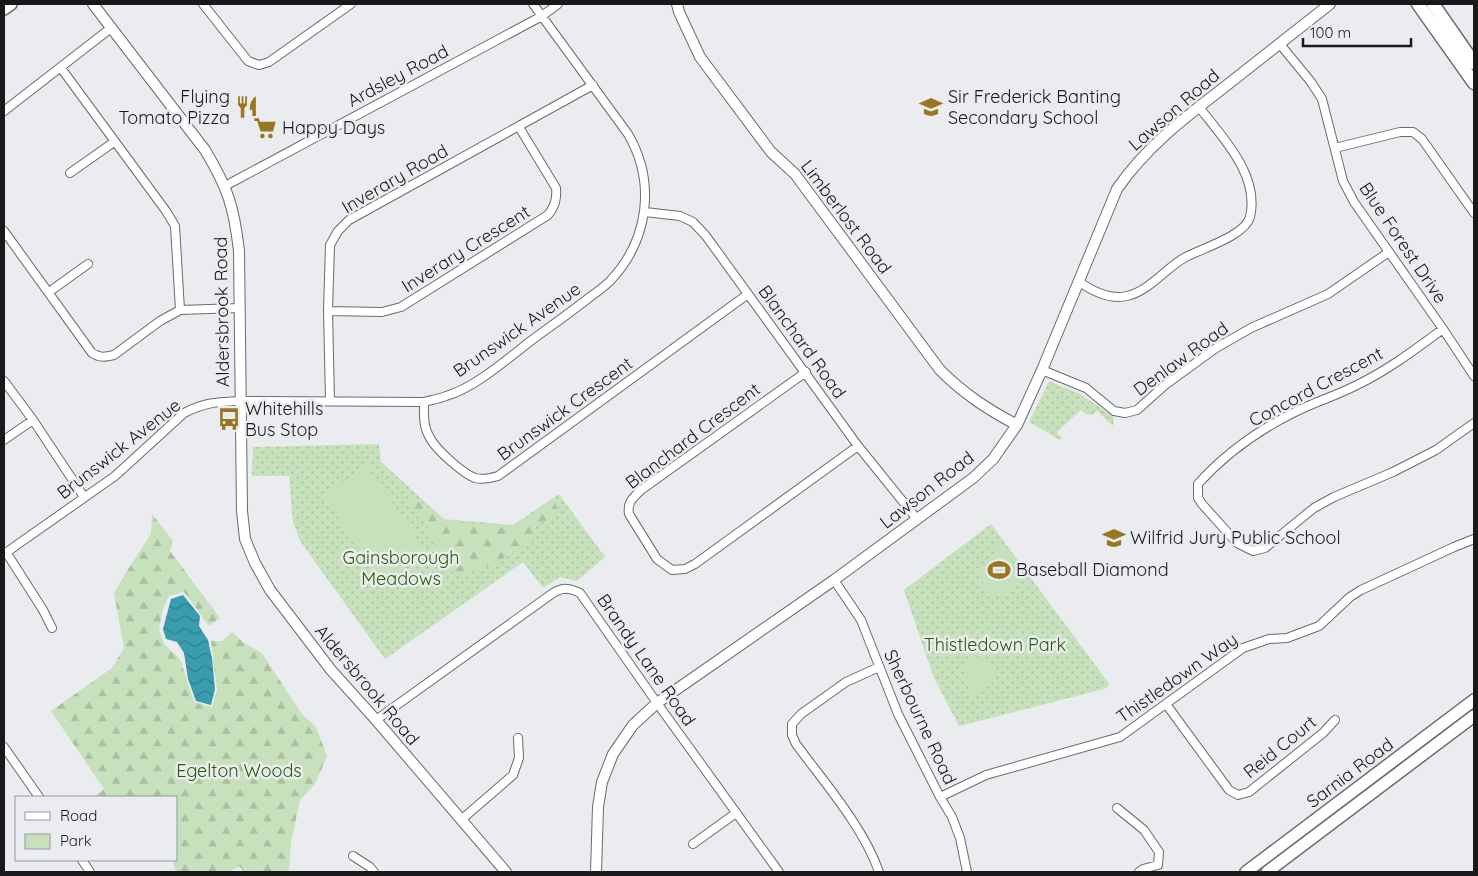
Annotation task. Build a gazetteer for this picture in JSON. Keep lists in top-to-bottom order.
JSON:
{
  "streets": {
    "main road": ["Sarnia Road"],
    "street": [
      "Ardsley Road",
      "Lawson Road",
      "Inverary Road",
      "Limberlost Road",
      "Blue Forest Drive",
      "Inverary Crescent",
      "Aldersbrook Road",
      "Brunswick Avenue",
      "Blanchard Road",
      "Denlaw Road",
      "Concord Crescent",
      "Brunswick Crescent",
      "Blanchard Crescent",
      "Brandy Lane Road",
      "Thistledown Way",
      "Sherbourne Road",
      "Reid Court"
    ]
  },
  "crossings": [
    ["Ardsley Road", "Aldersbrook Road"],
    ["Ardsley Road", "Brunswick Avenue"],
    ["Lawson Road", "Limberlost Road"],
    ["Lawson Road", "Blue Forest Drive"],
    ["Lawson Road", "Blanchard Road"],
    ["Lawson Road", "Denlaw Road"],
    ["Lawson Road", "Brandy Lane Road"],
    ["Lawson Road", "Sherbourne Road"],
    ["Inverary Road", "Inverary Crescent"],
    ["Inverary Road", "Brunswick Avenue"],
    ["Blue Forest Drive", "Denlaw Road"],
    ["Blue Forest Drive", "Concord Crescent"],
    ["Aldersbrook Road", "Brunswick Avenue"],
    ["Aldersbrook Road", "Brandy Lane Road"],
    ["Brunswick Avenue", "Blanchard Road"],
    ["Brunswick Avenue", "Brunswick Crescent"],
    ["Blanchard Road", "Brunswick Crescent"],
    ["Blanchard Road", "Blanchard Crescent"],
    ["Thistledown Way", "Sherbourne Road"],
    ["Thistledown Way", "Reid Court"]
  ],
  "parks": ["Gainsborough Meadows", "Thistledown Park", "Egelton Woods"],
  "places": {
    "restaurant": ["Flying Tomato Pizza"],
    "school or university": ["Sir Frederick Banting Secondary School", "Wilfrid Jury Public School"],
    "supermarket": ["Happy Days"],
    "bus stop": ["Whitehills Bus Stop"],
    "sports": ["Baseball Diamond"]
  },
  "legend": ["Road", "Park"],
  "scale_bar": "100 m"
}
